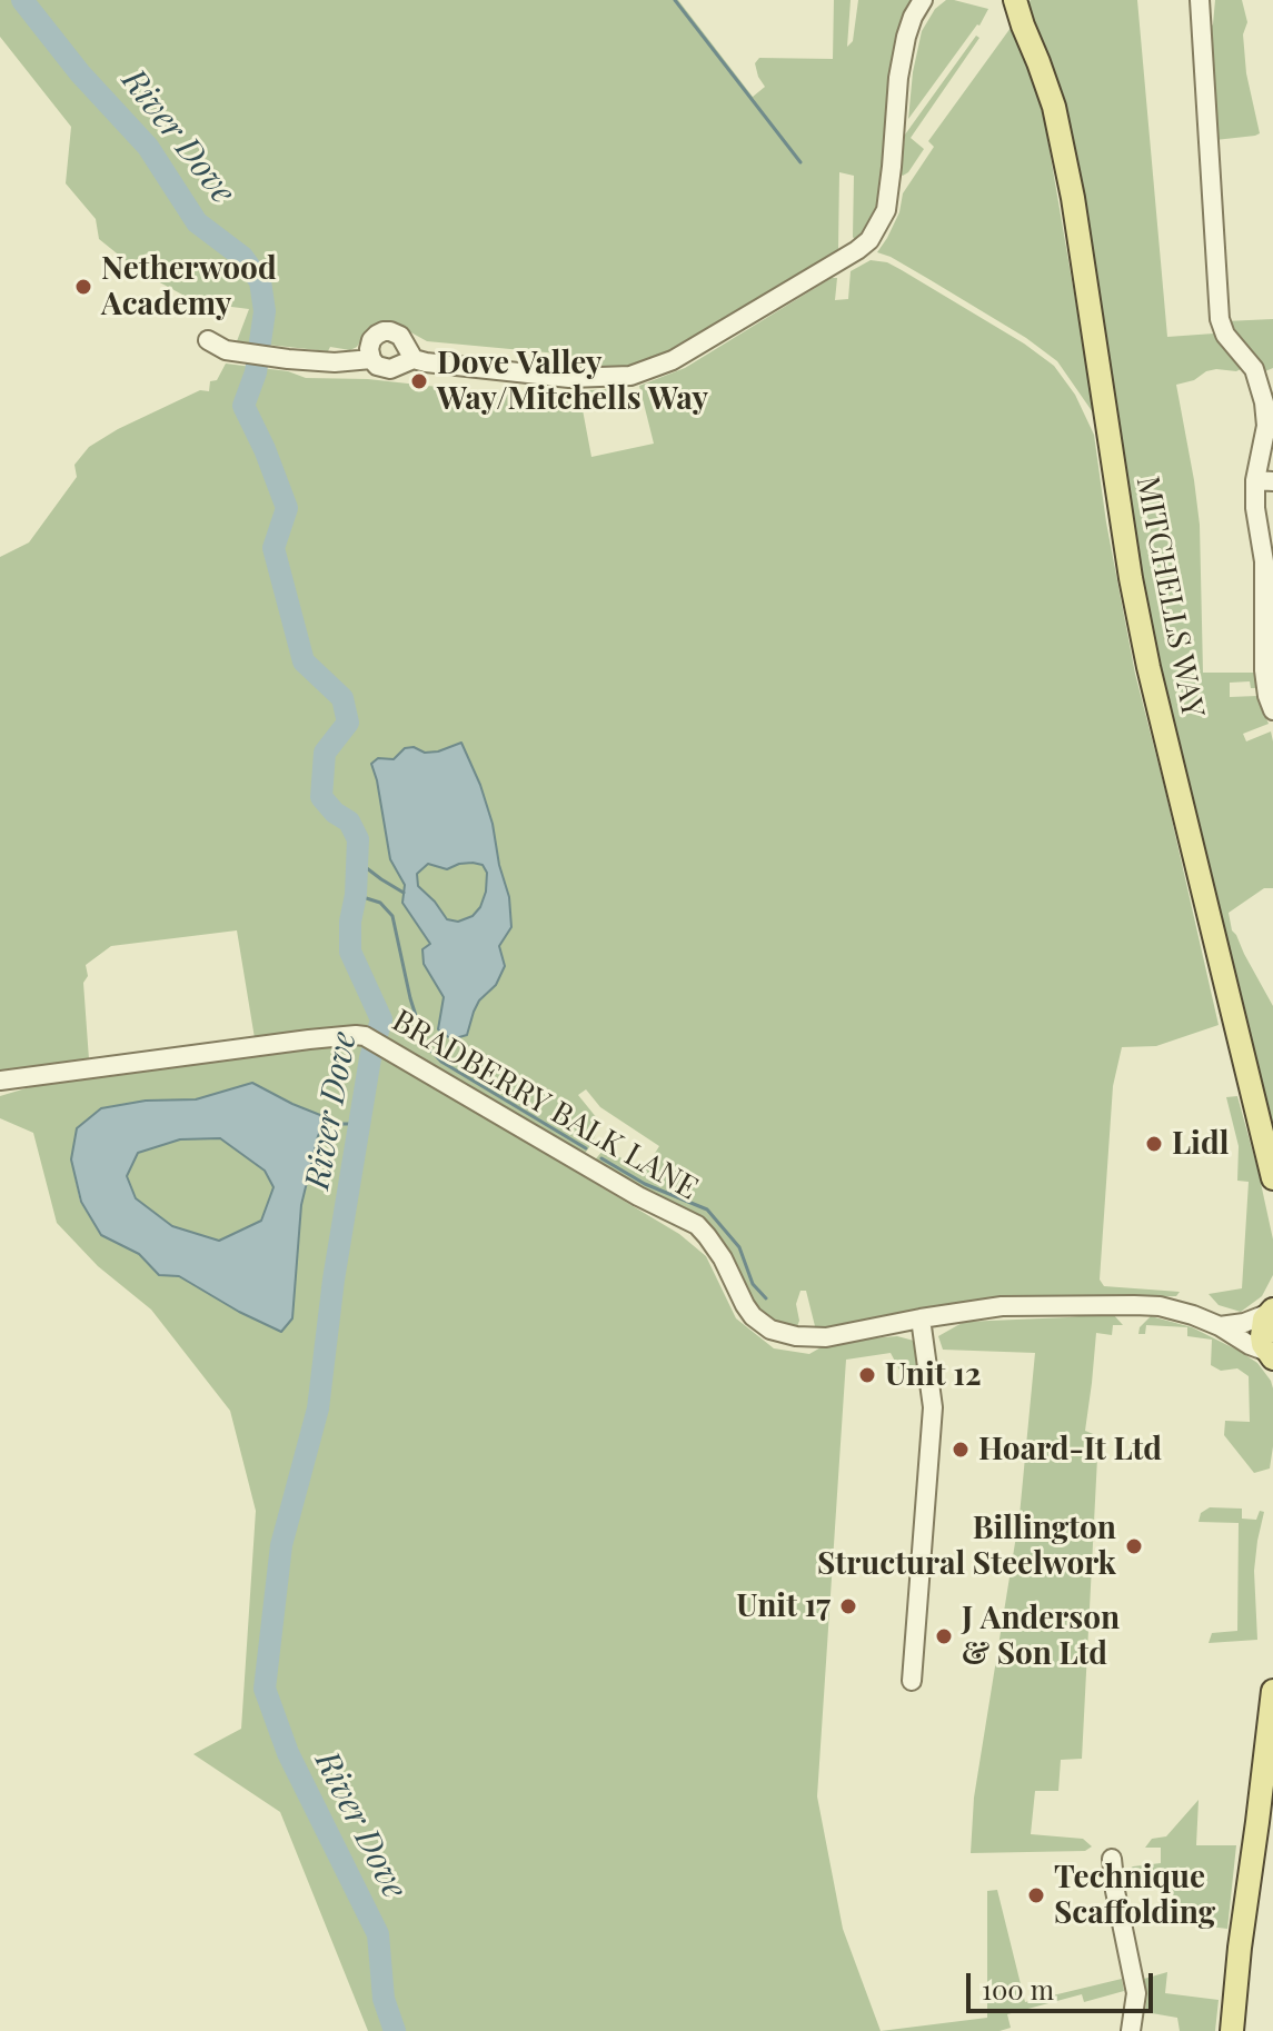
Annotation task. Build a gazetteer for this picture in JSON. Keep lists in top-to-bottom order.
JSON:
{
  "streets": {
    "main road": ["MITCHELLS WAY"],
    "street": ["BRADBERRY BALK LANE"]
  },
  "water": ["River Dove"],
  "places": [
    "Netherwood Academy",
    "Dove Valley Way/Mitchells Way",
    "Lidl",
    "Unit 12",
    "Hoard-It Ltd",
    "Billington Structural Steelwork",
    "Unit 17",
    "J Anderson & Son Ltd",
    "Technique Scaffolding"
  ],
  "scale_bar": "100 m"
}
